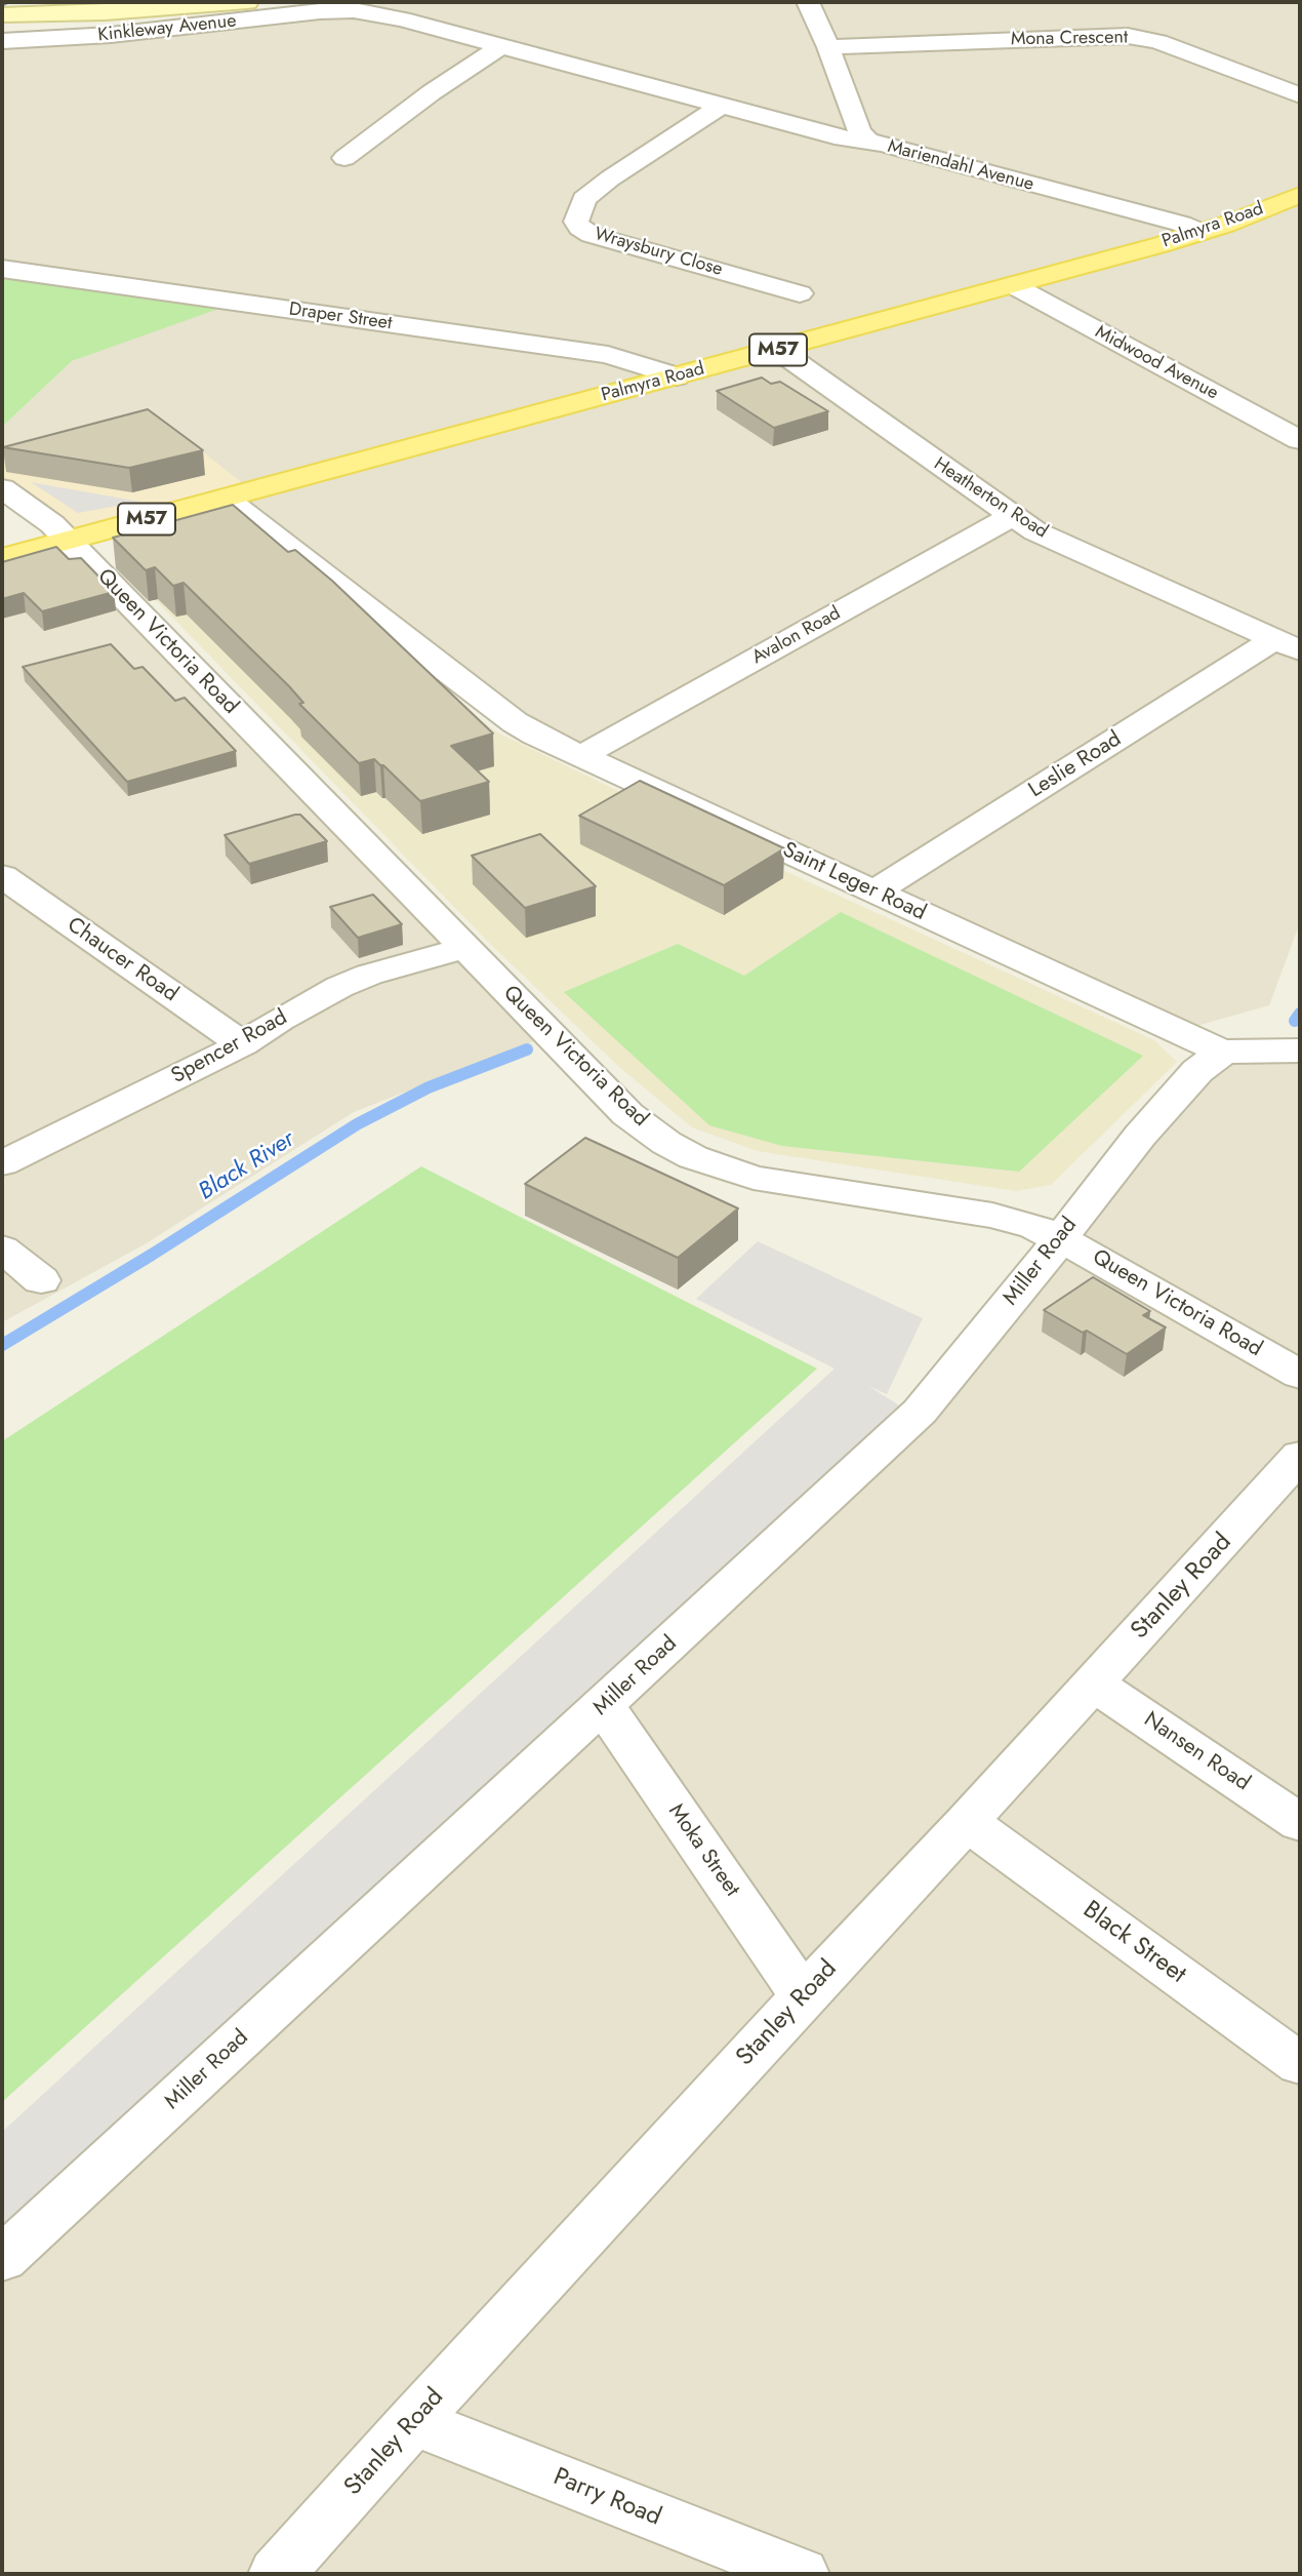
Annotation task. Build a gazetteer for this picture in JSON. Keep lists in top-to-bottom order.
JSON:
{
  "streets": {
    "main road": ["Palmyra Road", "M57"],
    "street": [
      "Kinkleway Avenue",
      "Mona Crescent",
      "Mariendahl Avenue",
      "Wraysbury Close",
      "Draper Street",
      "Midwood Avenue",
      "Heatherton Road",
      "Avalon Road",
      "Queen Victoria Road",
      "Leslie Road",
      "Saint Leger Road",
      "Chaucer Road",
      "Spencer Road",
      "Miller Road",
      "Stanley Road",
      "Nansen Road",
      "Moka Street",
      "Black Street",
      "Parry Road"
    ]
  },
  "crossings": [
    ["Kinkleway Avenue", "Mariendahl Avenue"],
    ["Kinkleway Avenue", "Wraysbury Close"],
    ["Mona Crescent", "Mariendahl Avenue"],
    ["Mariendahl Avenue", "Palmyra Road"],
    ["Palmyra Road", "Draper Street"],
    ["Palmyra Road", "Midwood Avenue"],
    ["Palmyra Road", "Heatherton Road"],
    ["Palmyra Road", "Queen Victoria Road"],
    ["Palmyra Road", "Saint Leger Road"],
    ["Heatherton Road", "Avalon Road"],
    ["Heatherton Road", "Leslie Road"],
    ["Avalon Road", "Saint Leger Road"],
    ["Queen Victoria Road", "Spencer Road"],
    ["Queen Victoria Road", "Miller Road"],
    ["Leslie Road", "Saint Leger Road"],
    ["Saint Leger Road", "Miller Road"],
    ["Chaucer Road", "Spencer Road"],
    ["Miller Road", "Moka Street"],
    ["Stanley Road", "Nansen Road"],
    ["Stanley Road", "Moka Street"],
    ["Stanley Road", "Black Street"],
    ["Stanley Road", "Parry Road"]
  ],
  "water": ["Black River"]
}
